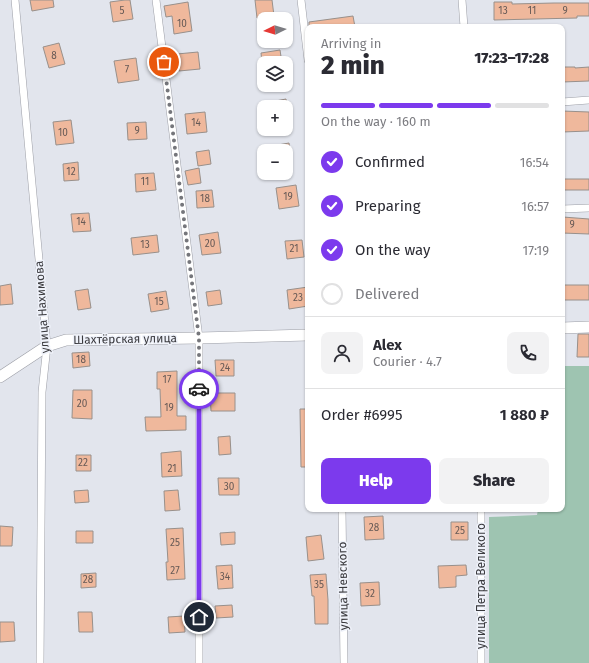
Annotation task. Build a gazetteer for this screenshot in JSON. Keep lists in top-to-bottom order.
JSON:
{
  "streets": {
    "street": [
      "улица Нахимова",
      "Шахтёрская улица",
      "улица Невского",
      "улица Петра Великого"
    ]
  },
  "crossings": [
    ["улица Нахимова", "Шахтёрская улица"]
  ],
  "house_numbers": [
    "5",
    "13",
    "11",
    "9",
    "10",
    "8",
    "7",
    "14",
    "9",
    "10",
    "12",
    "11",
    "19",
    "18",
    "14",
    "9",
    "20",
    "13",
    "21",
    "23",
    "15",
    "18",
    "24",
    "17",
    "20",
    "19",
    "22",
    "21",
    "30",
    "28",
    "25",
    "25",
    "27",
    "34",
    "28",
    "35",
    "32"
  ],
  "north": "left",
  "page": {
    "map_buttons": ["+", "−"],
    "heading": ["2 min", "Arriving in", "17:23–17:28"],
    "panel": [
      "Alex",
      "Courier · 4.7",
      "Order #6995",
      "1 880 ₽"
    ],
    "bar": "On the way · 160 m",
    "list": [
      ["Confirmed", "16:54"],
      ["Preparing", "16:57"],
      ["On the way", "17:19"],
      "Delivered"
    ],
    "buttons": ["Help", "Share"]
  }
}
